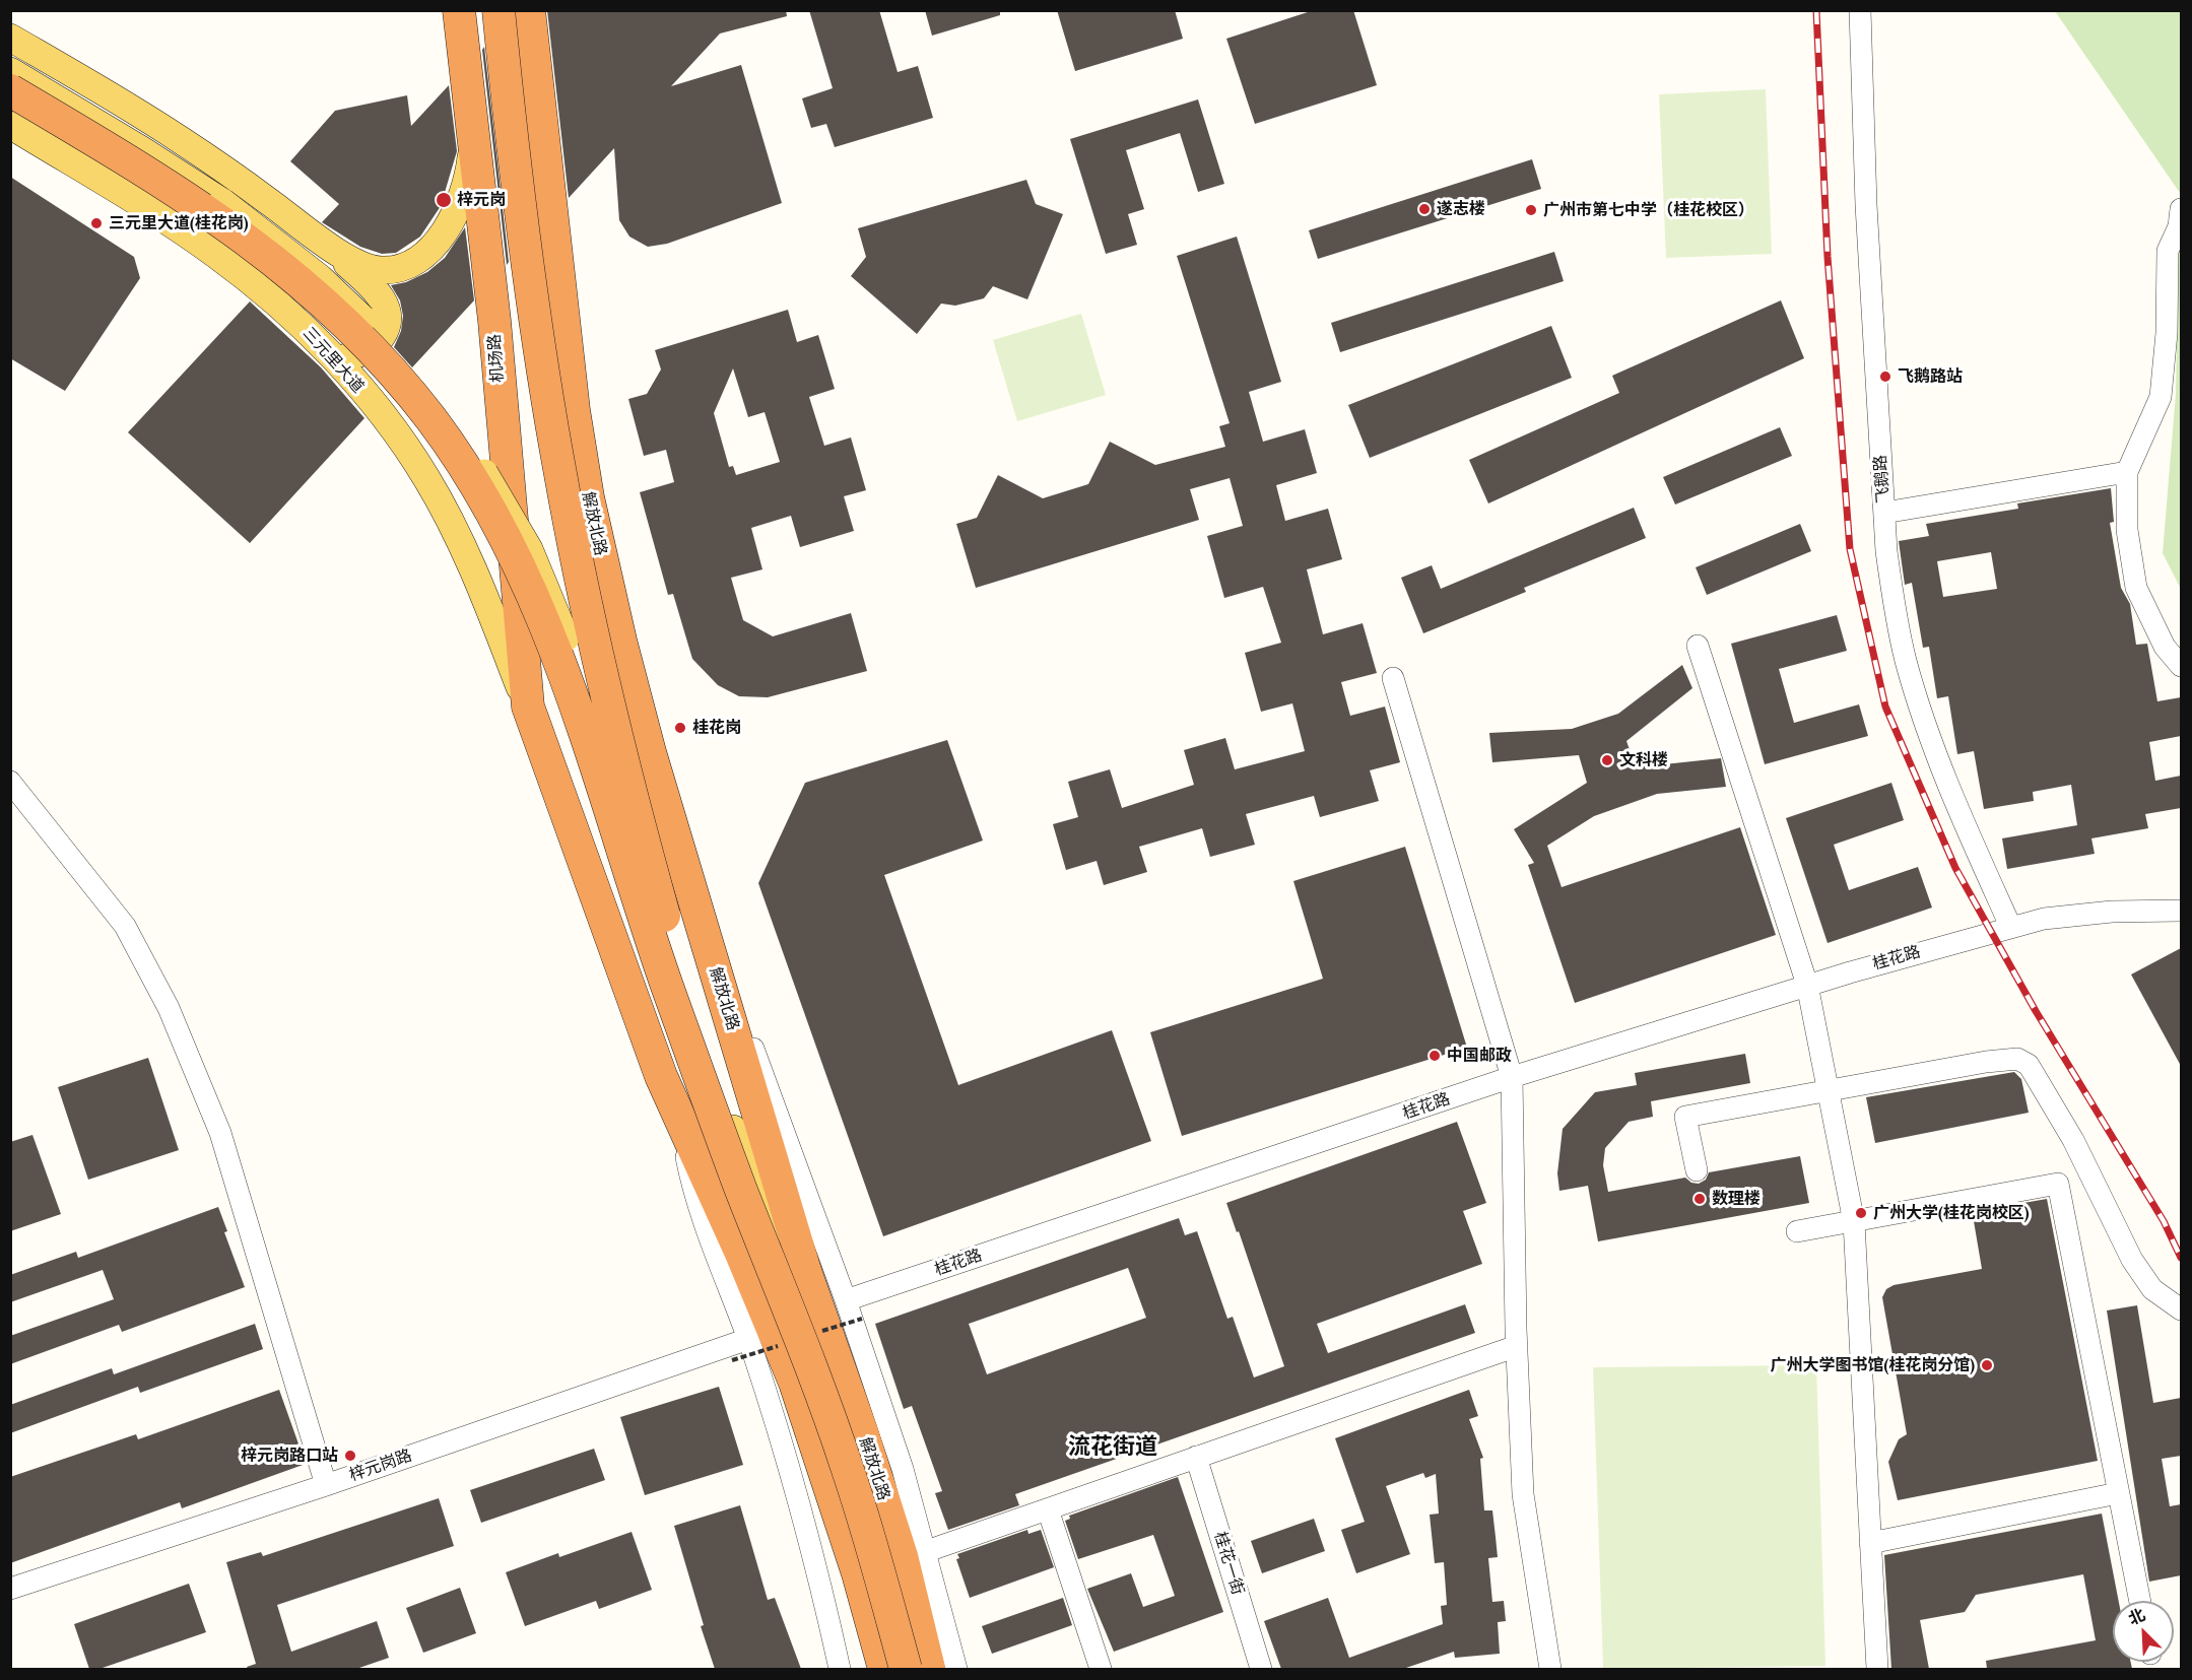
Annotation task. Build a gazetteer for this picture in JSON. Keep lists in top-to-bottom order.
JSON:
{
  "streets": {
    "highway": ["机场路", "解放北路"],
    "main road": ["三元里大道"],
    "street": [
      "飞鹅路",
      "桂花路",
      "梓元岗路",
      "桂花一街"
    ]
  },
  "crossings": [
    ["机场路", "三元里大道"],
    ["飞鹅路", "桂花路"]
  ],
  "districts": ["流花街道"],
  "places": [
    "梓元岗",
    "遂志楼",
    "广州市第七中学（桂花校区）",
    "三元里大道(桂花岗)",
    "飞鹅路站",
    "桂花岗",
    "文科楼",
    "中国邮政",
    "数理楼",
    "广州大学(桂花岗校区)",
    "广州大学图书馆(桂花岗分馆)",
    "梓元岗路口站"
  ],
  "north": "top left"
}
